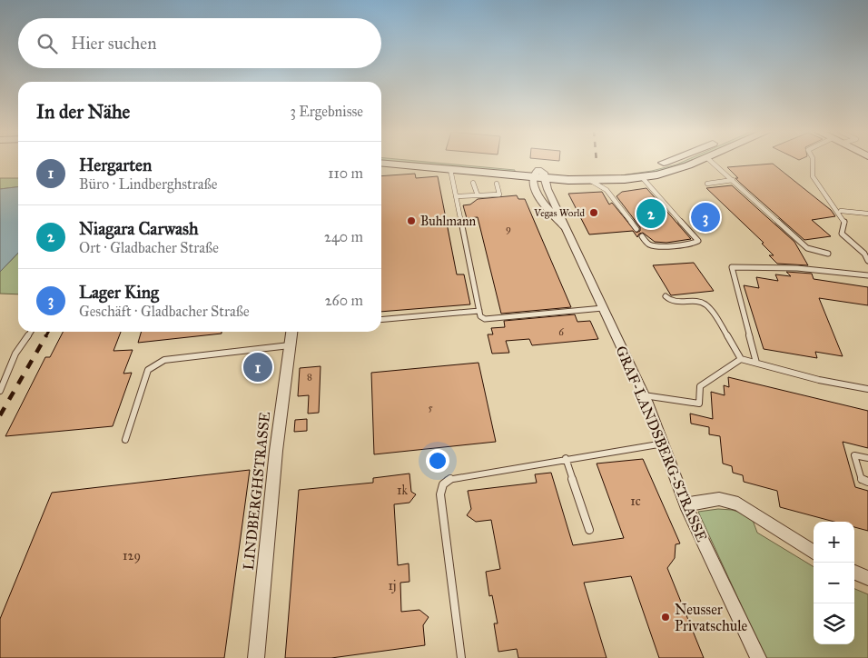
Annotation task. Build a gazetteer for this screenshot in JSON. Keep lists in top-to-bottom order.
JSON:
{
  "streets": {
    "street": ["GRAF-LANDSBERG-STRASSE", "LINDBERGHSTRASSE"]
  },
  "places": ["Vegas World", "Buhlmann", "Neusser Privatschule"],
  "house_numbers": [
    "9",
    "6",
    "8",
    "5",
    "1k",
    "1c",
    "129",
    "1j"
  ],
  "page": {
    "search": "Hier suchen",
    "heading": ["In der Nähe", "3 Ergebnisse"],
    "list": [
      {
        "mark": "1",
        "name": "Hergarten",
        "note": "Büro · Lindberghstraße",
        "value": "110 m"
      },
      {
        "mark": "2",
        "name": "Niagara Carwash",
        "note": "Ort · Gladbacher Straße",
        "value": "240 m"
      },
      {
        "mark": "3",
        "name": "Lager King",
        "note": "Geschäft · Gladbacher Straße",
        "value": "260 m"
      }
    ],
    "pins": ["2", "3", "1"],
    "map_buttons": ["+", "−"]
  }
}
